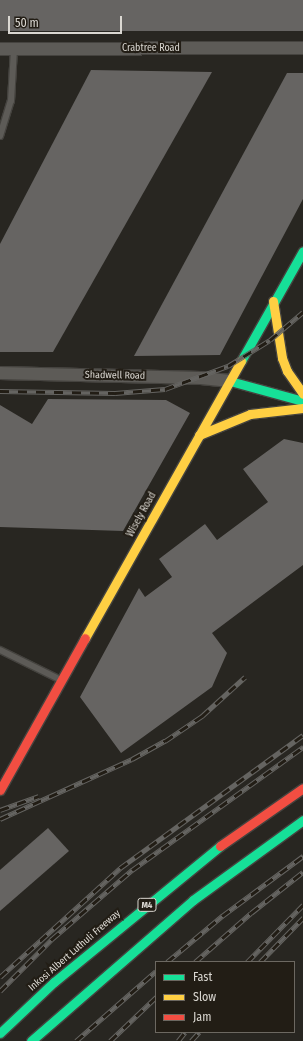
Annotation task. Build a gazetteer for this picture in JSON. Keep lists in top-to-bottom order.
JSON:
{
  "streets": {
    "main road": ["Wisely Road", "M4", "Inkosi Albert Luthuli Freeway"],
    "street": ["Crabtree Road", "Shadwell Road"]
  },
  "crossings": [
    ["Shadwell Road", "Wisely Road"]
  ],
  "legend": ["Fast", "Slow", "Jam"],
  "scale_bar": "50 m"
}
